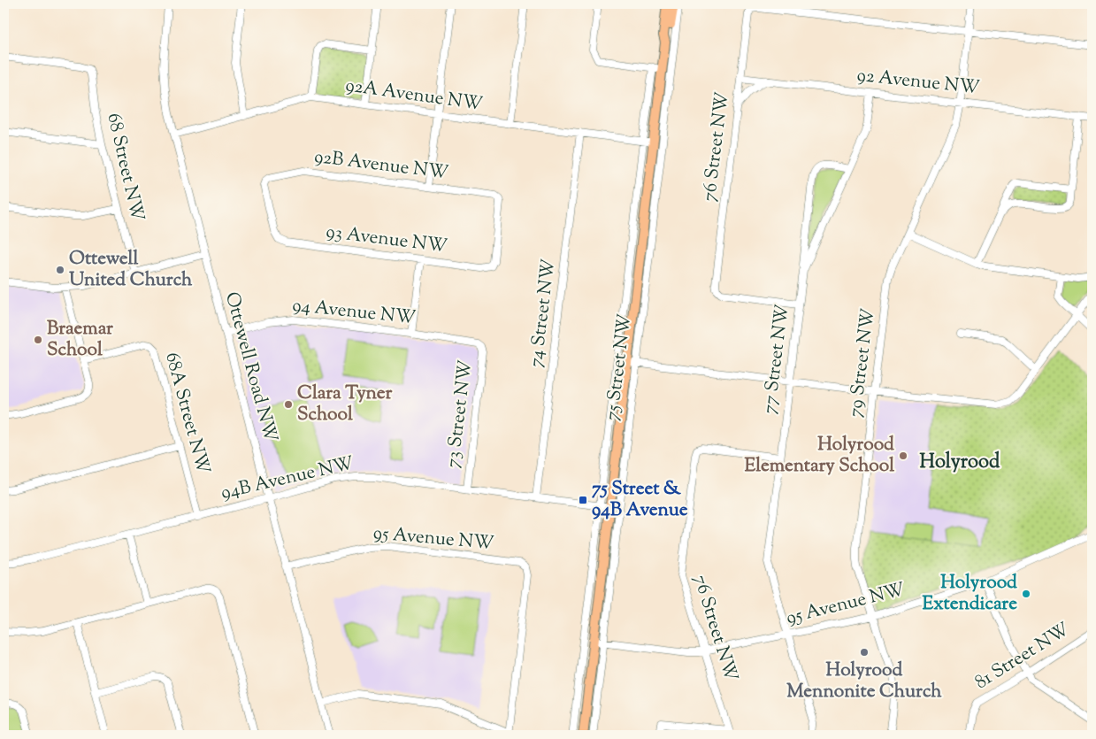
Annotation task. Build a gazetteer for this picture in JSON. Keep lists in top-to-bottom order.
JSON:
{
  "streets": {
    "main road": ["75 Street NW"],
    "street": [
      "92 Avenue NW",
      "92A Avenue NW",
      "76 Street NW",
      "92B Avenue NW",
      "68 Street NW",
      "93 Avenue NW",
      "94 Avenue NW",
      "74 Street NW",
      "77 Street NW",
      "79 Street NW",
      "Ottewell Road NW",
      "68A Street NW",
      "73 Street NW",
      "94B Avenue NW",
      "95 Avenue NW",
      "81 Street NW"
    ]
  },
  "crossings": [
    ["92 Avenue NW", "76 Street NW"],
    ["92 Avenue NW", "77 Street NW"],
    ["92 Avenue NW", "79 Street NW"],
    ["92A Avenue NW", "74 Street NW"],
    ["92A Avenue NW", "Ottewell Road NW"],
    ["92A Avenue NW", "75 Street NW"],
    ["76 Street NW", "77 Street NW"],
    ["76 Street NW", "79 Street NW"],
    ["76 Street NW", "95 Avenue NW"],
    ["92B Avenue NW", "93 Avenue NW"],
    ["94 Avenue NW", "Ottewell Road NW"],
    ["94 Avenue NW", "73 Street NW"],
    ["74 Street NW", "94B Avenue NW"],
    ["77 Street NW", "95 Avenue NW"],
    ["79 Street NW", "95 Avenue NW"],
    ["Ottewell Road NW", "94B Avenue NW"],
    ["Ottewell Road NW", "95 Avenue NW"],
    ["75 Street NW", "94B Avenue NW"],
    ["75 Street NW", "95 Avenue NW"],
    ["68A Street NW", "94B Avenue NW"],
    ["73 Street NW", "94B Avenue NW"]
  ],
  "districts": ["Holyrood"],
  "places": {
    "other": [
      "Ottewell United Church",
      "Braemar School",
      "Clara Tyner School",
      "Holyrood Elementary School",
      "Holyrood Extendicare",
      "Holyrood Mennonite Church"
    ],
    "transit": ["75 Street & 94B Avenue"]
  }
}
